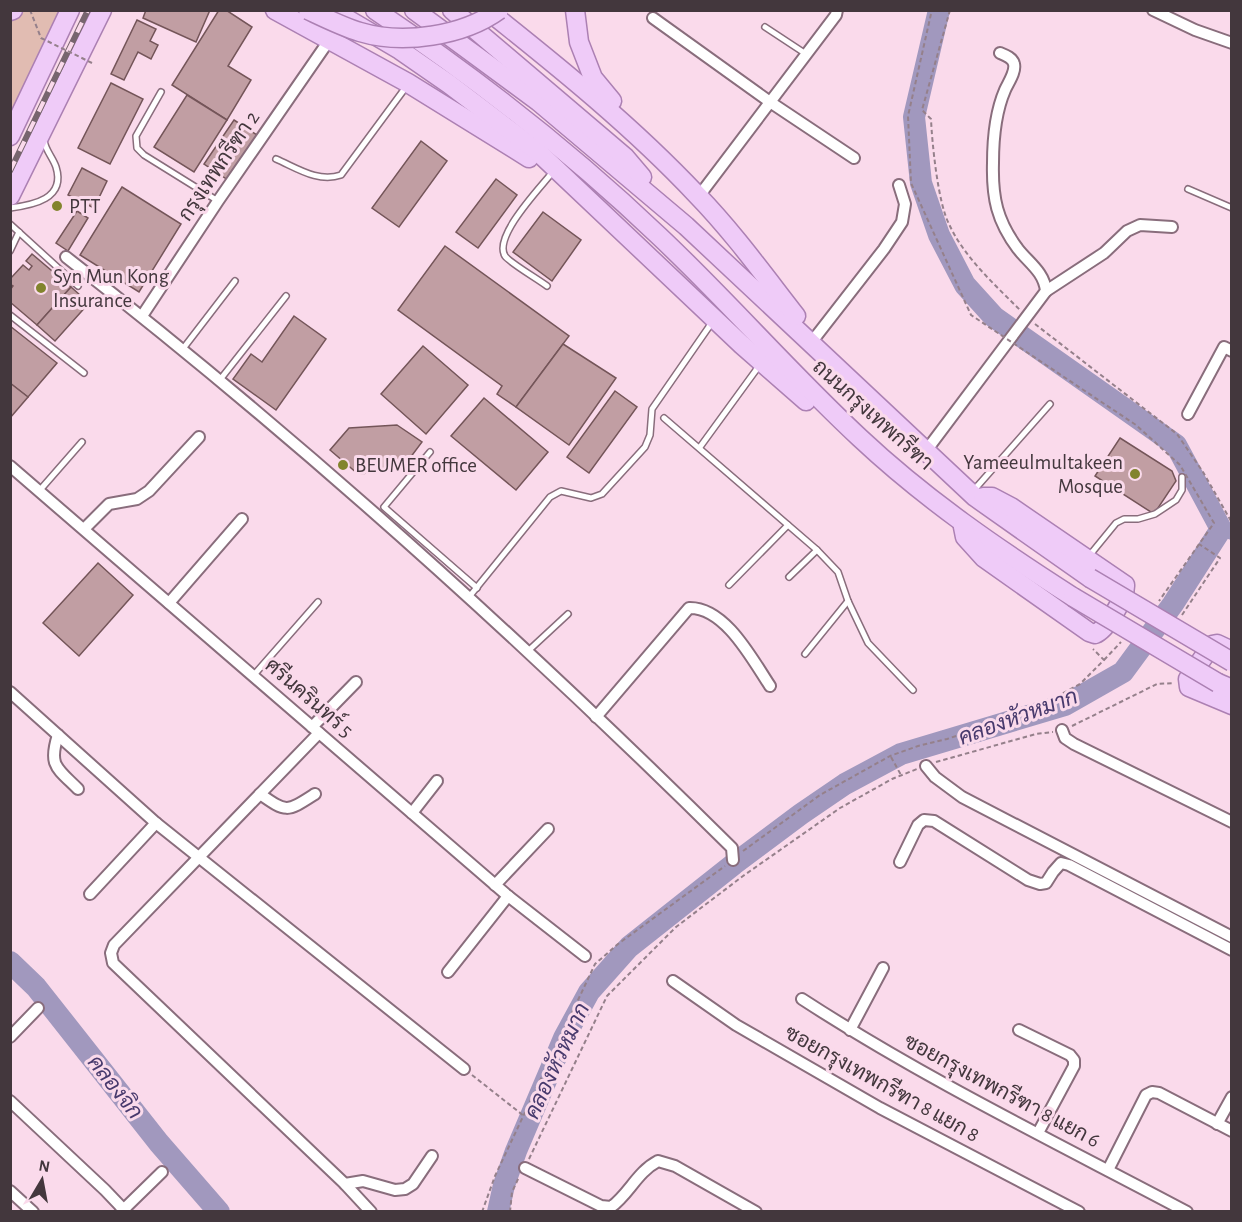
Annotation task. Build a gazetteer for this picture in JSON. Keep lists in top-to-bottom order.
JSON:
{
  "streets": {
    "main road": ["ถนนกรุงเทพกรีฑา"],
    "street": [
      "กรุงเทพกรีฑา 2",
      "ศรีนครินทร์ 5",
      "ซอยกรุงเทพกรีฑา 8 แยก 8",
      "ซอยกรุงเทพกรีฑา 8 แยก 6"
    ]
  },
  "water": ["คลองหัวหมาก", "คลองจิก"],
  "places": [
    "PTT",
    "Syn Mun Kong Insurance",
    "BEUMER office",
    "Yameeulmultakeen Mosque"
  ],
  "north": "top"
}
